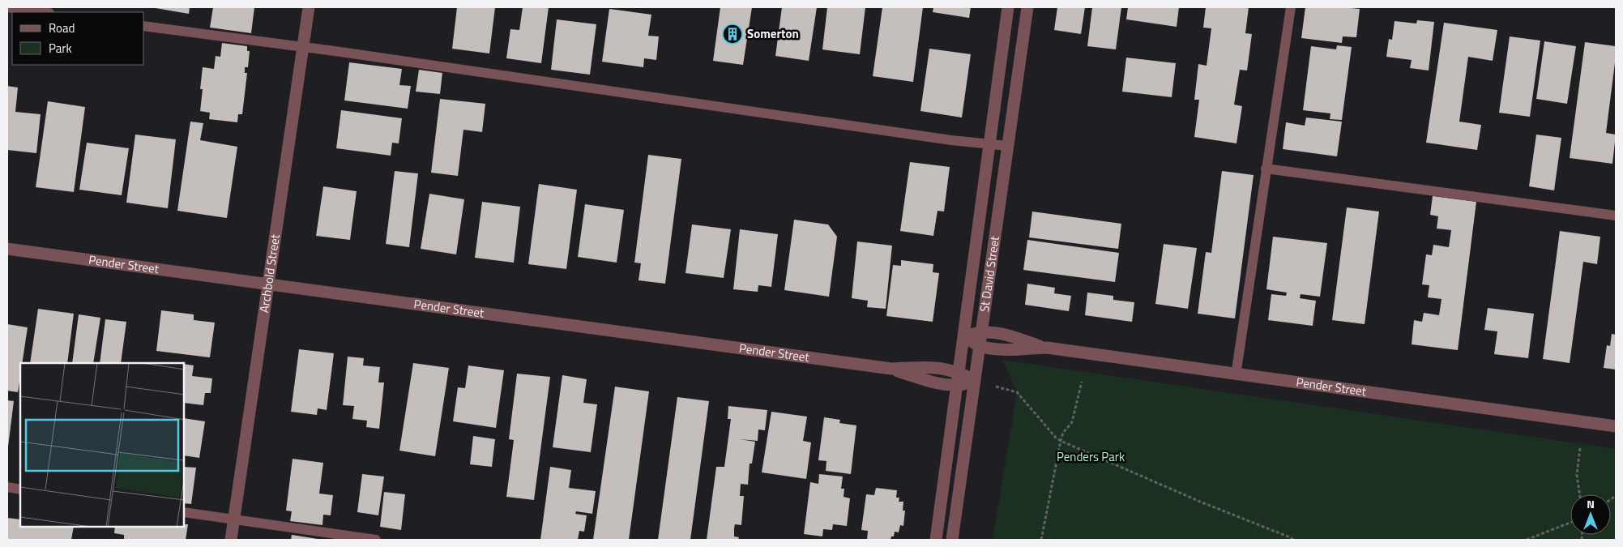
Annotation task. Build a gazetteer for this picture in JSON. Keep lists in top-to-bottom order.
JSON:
{
  "streets": {
    "street": ["Pender Street", "Archbold Street", "St David Street"]
  },
  "crossings": [
    ["Pender Street", "Archbold Street"],
    ["Pender Street", "St David Street"]
  ],
  "parks": ["Penders Park"],
  "places": {
    "building": ["Somerton"]
  },
  "legend": ["Road", "Park"],
  "north": "top"
}
